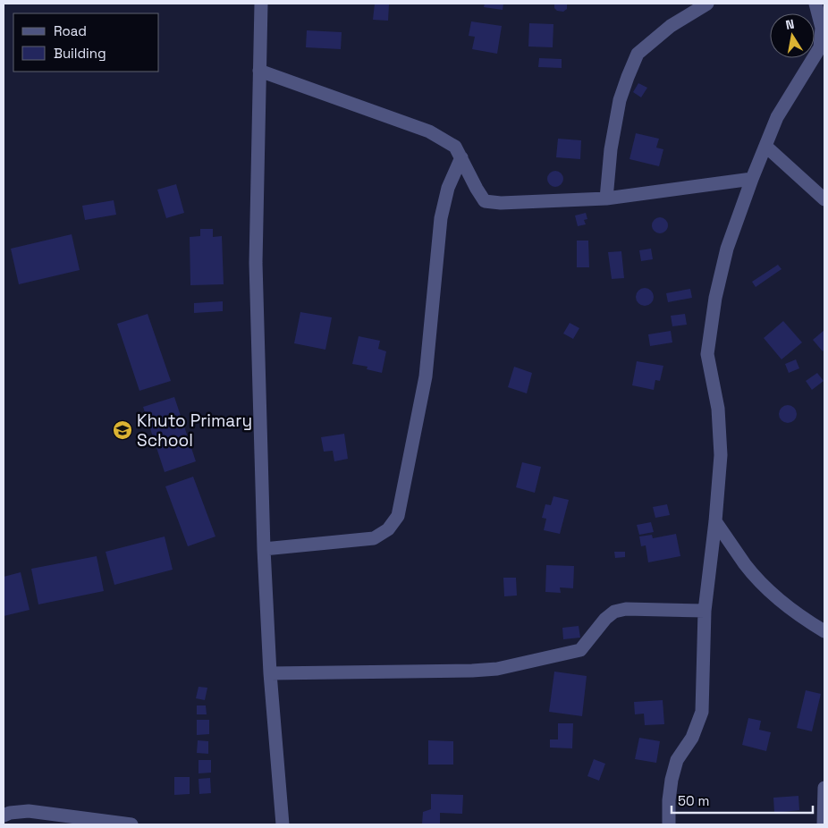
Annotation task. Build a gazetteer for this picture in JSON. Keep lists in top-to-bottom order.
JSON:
{
  "places": {
    "school or university": ["Khuto Primary School"]
  },
  "legend": ["Road", "Building"],
  "scale_bar": "50 m",
  "north": "top"
}
